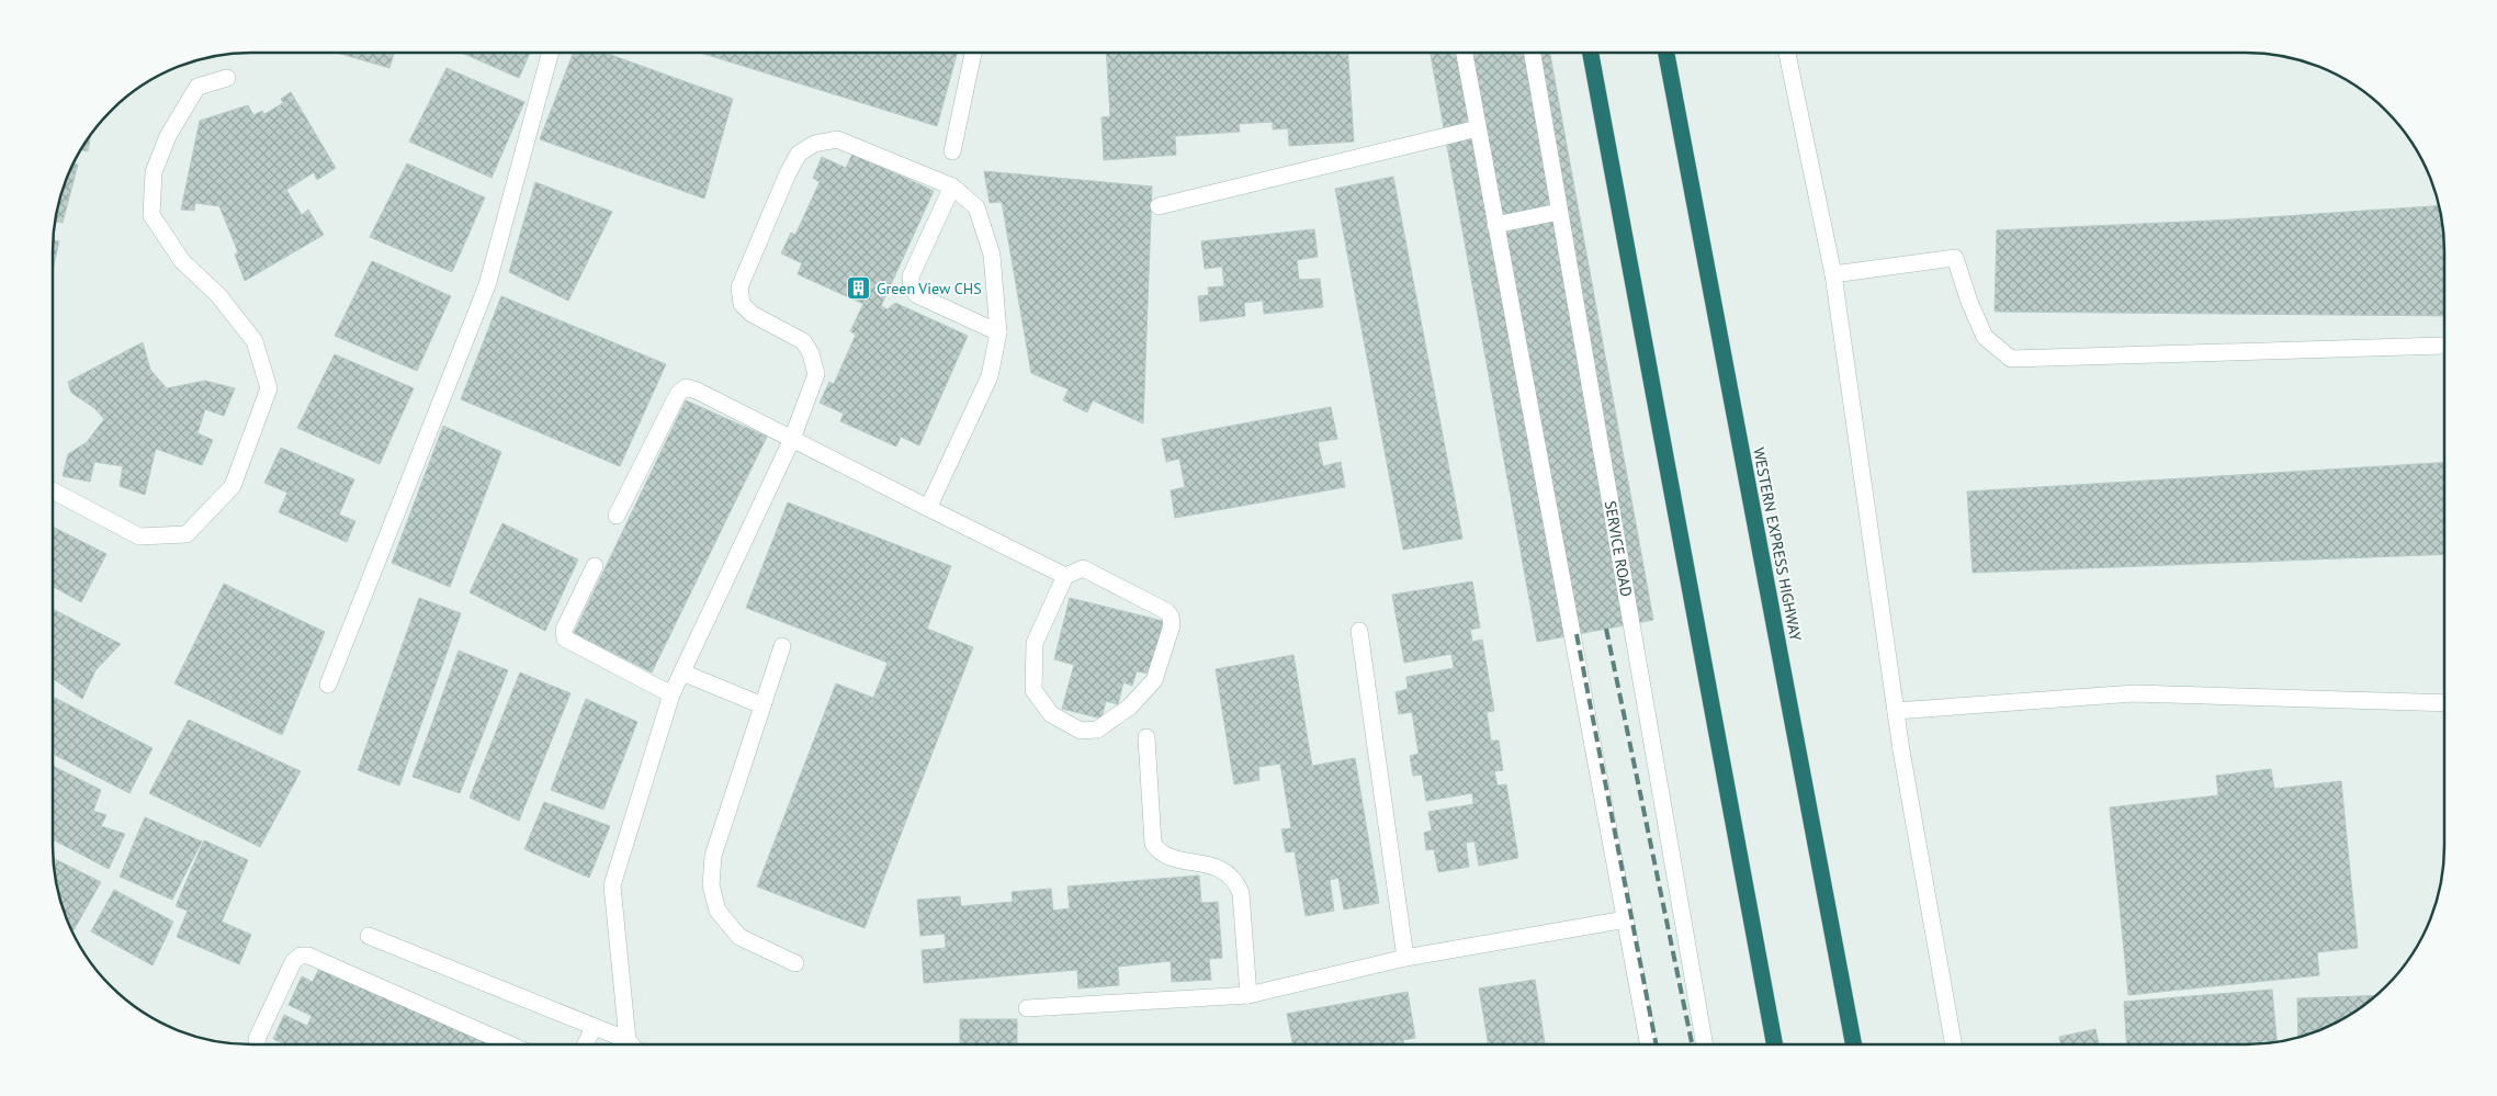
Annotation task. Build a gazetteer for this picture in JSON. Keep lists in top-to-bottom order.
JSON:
{
  "streets": {
    "highway": ["WESTERN EXPRESS HIGHWAY"],
    "street": ["SERVICE ROAD"]
  },
  "places": {
    "building": ["Green View CHS"]
  }
}
